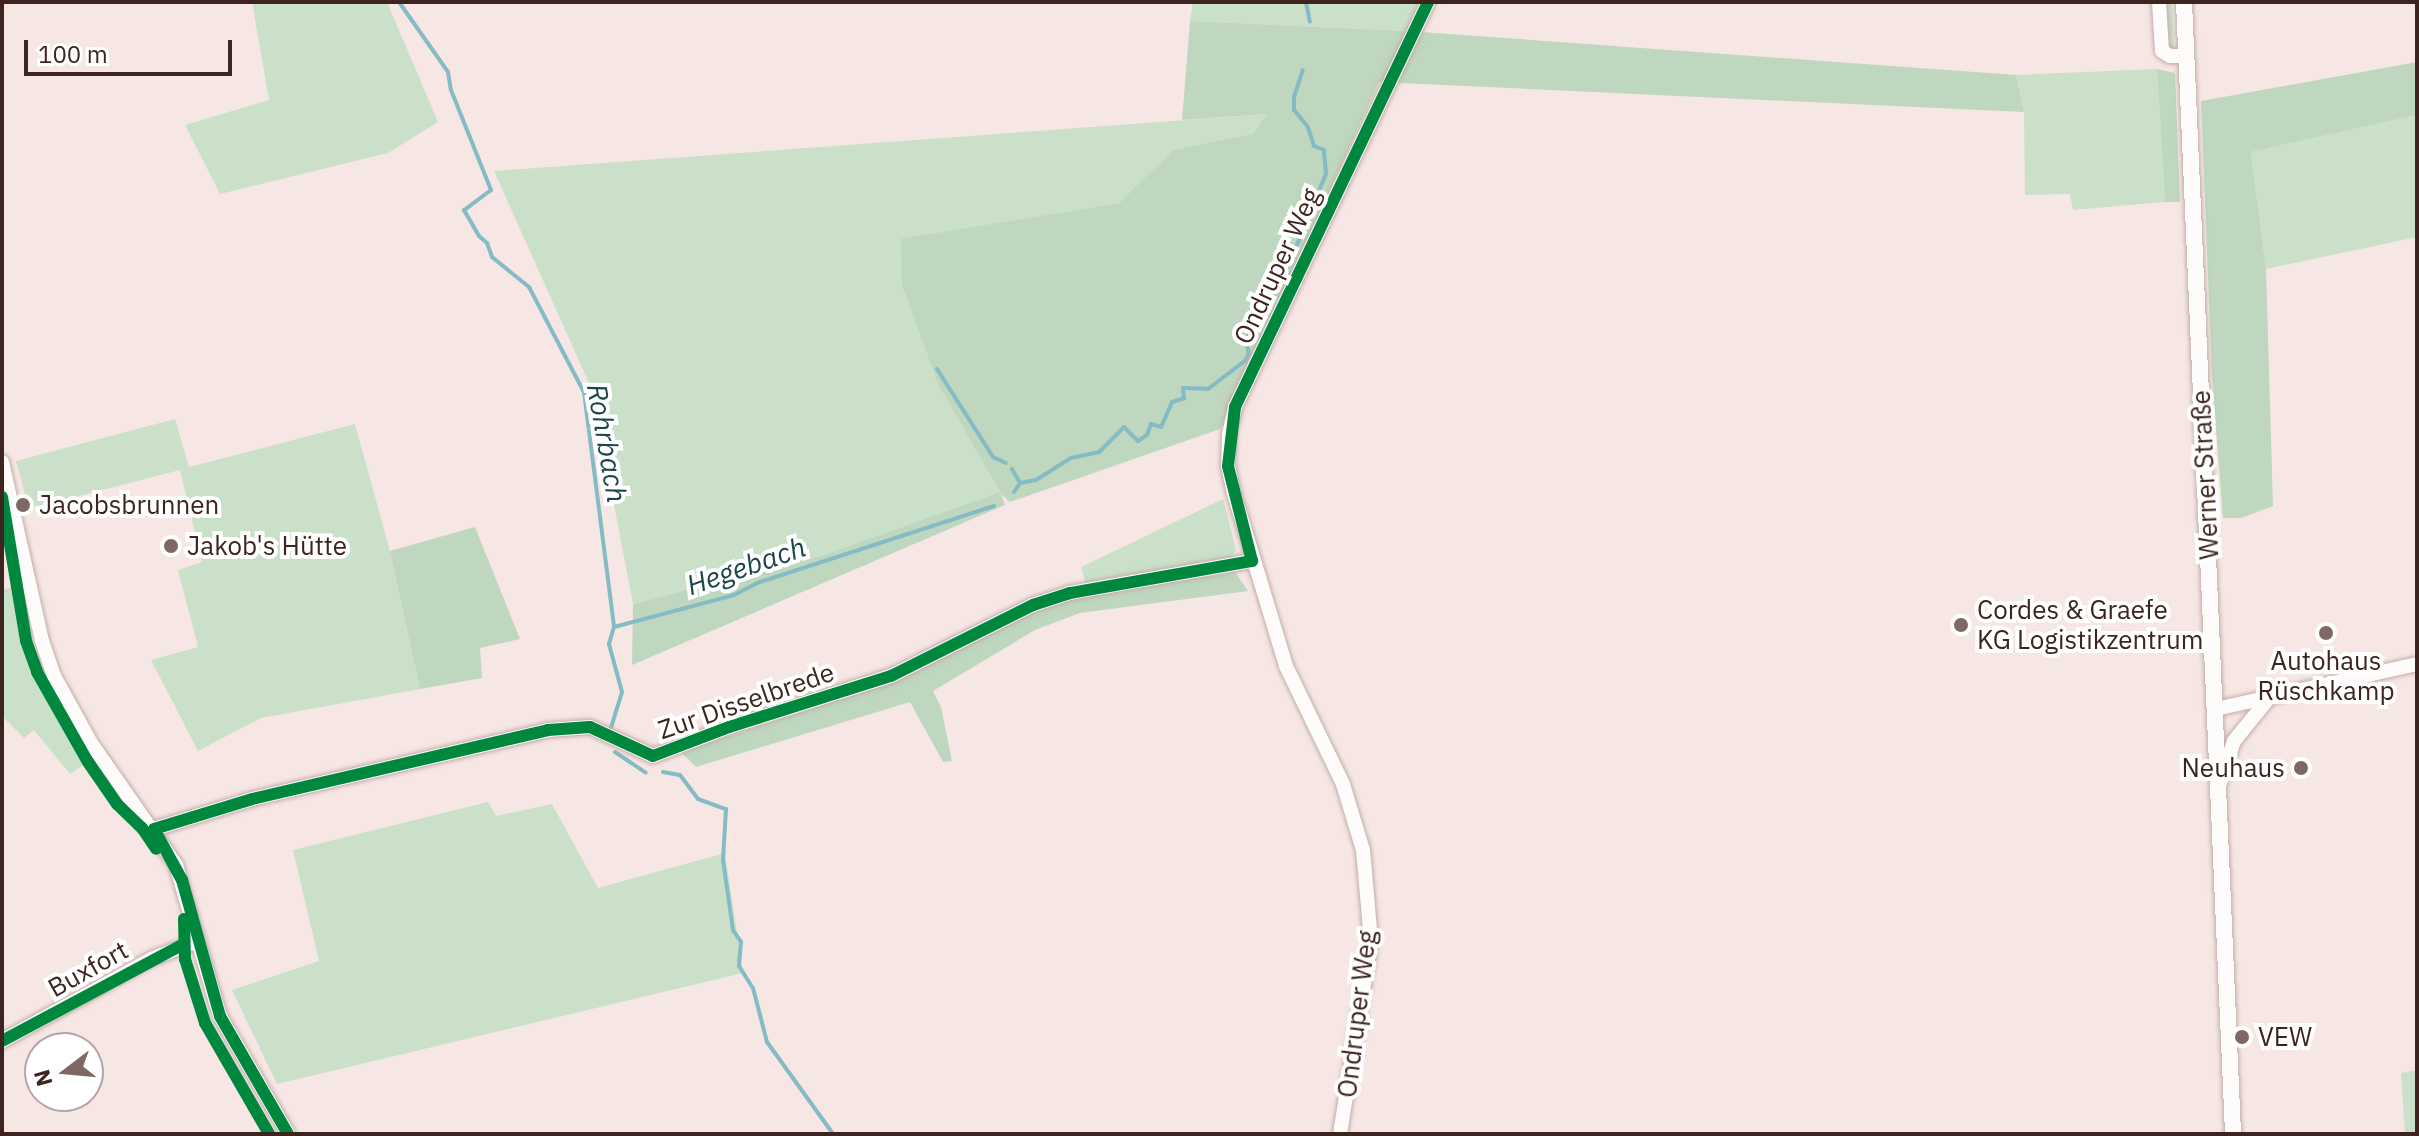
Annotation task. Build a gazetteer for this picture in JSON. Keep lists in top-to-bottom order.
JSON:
{
  "streets": {
    "main road": ["Werner Straße"],
    "street": ["Ondruper Weg", "Zur Disselbrede", "Buxfort"]
  },
  "crossings": [
    ["Ondruper Weg", "Zur Disselbrede"]
  ],
  "water": ["Rohrbach", "Hegebach"],
  "places": [
    "Jacobsbrunnen",
    "Jakob's Hütte",
    "Cordes & Graefe KG Logistikzentrum",
    "Autohaus Rüschkamp",
    "Neuhaus",
    "VEW"
  ],
  "scale_bar": "100 m",
  "north": "left"
}
